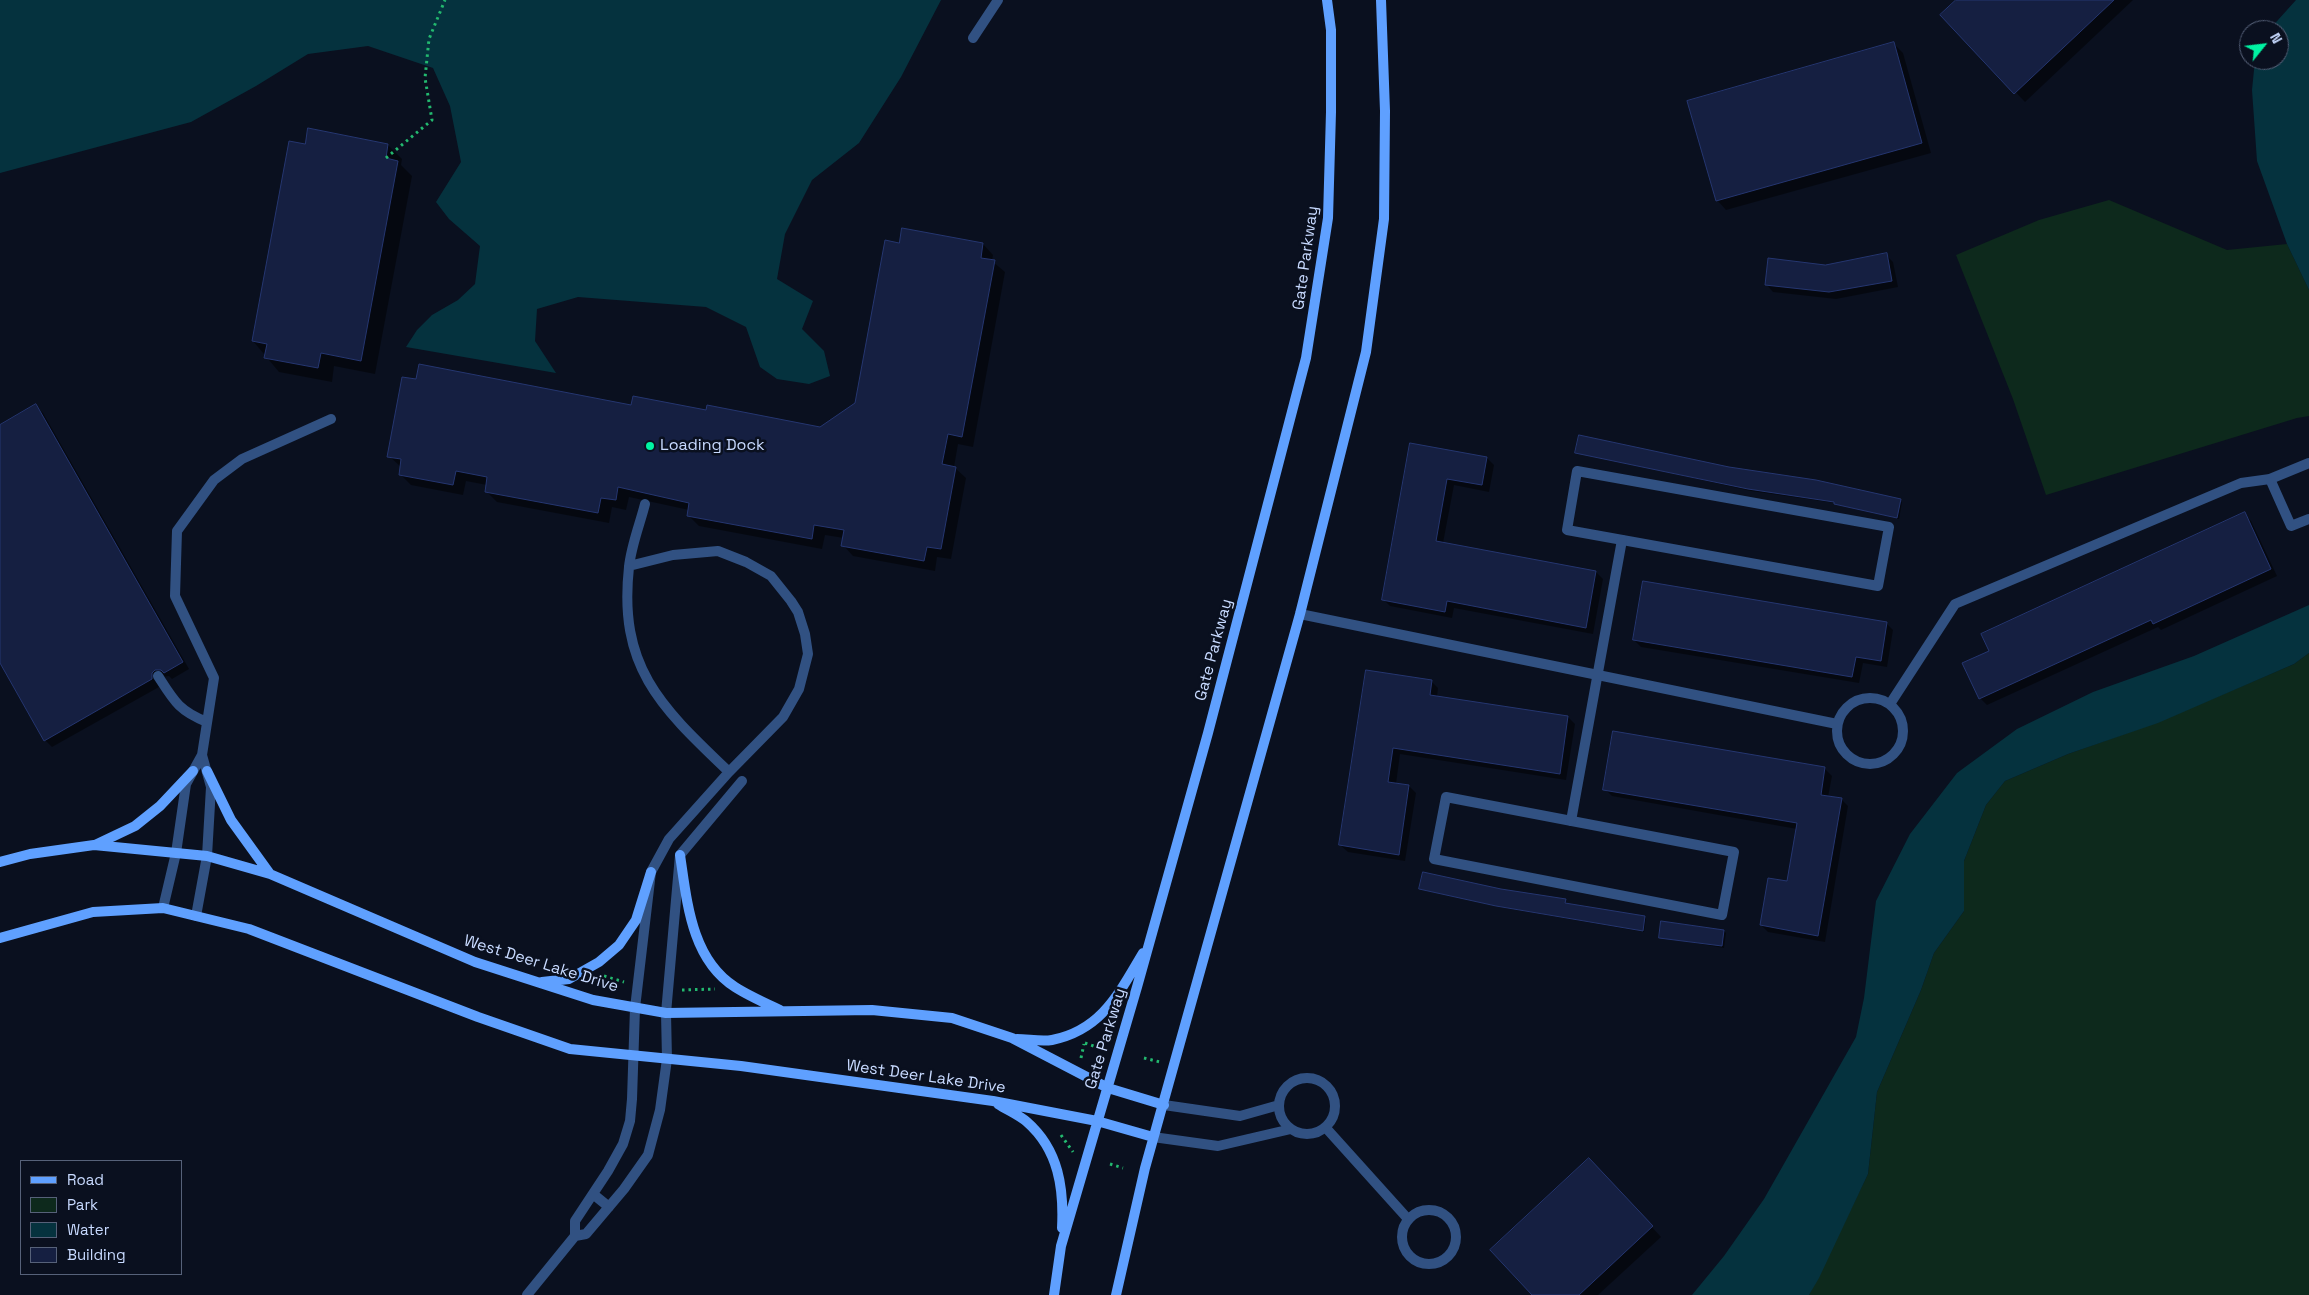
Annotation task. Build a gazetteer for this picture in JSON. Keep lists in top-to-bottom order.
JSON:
{
  "streets": {
    "street": ["Gate Parkway", "West Deer Lake Drive"]
  },
  "crossings": [
    ["Gate Parkway", "West Deer Lake Drive"]
  ],
  "places": ["Loading Dock"],
  "legend": [
    "Road",
    "Park",
    "Water",
    "Building"
  ],
  "north": "top right"
}
